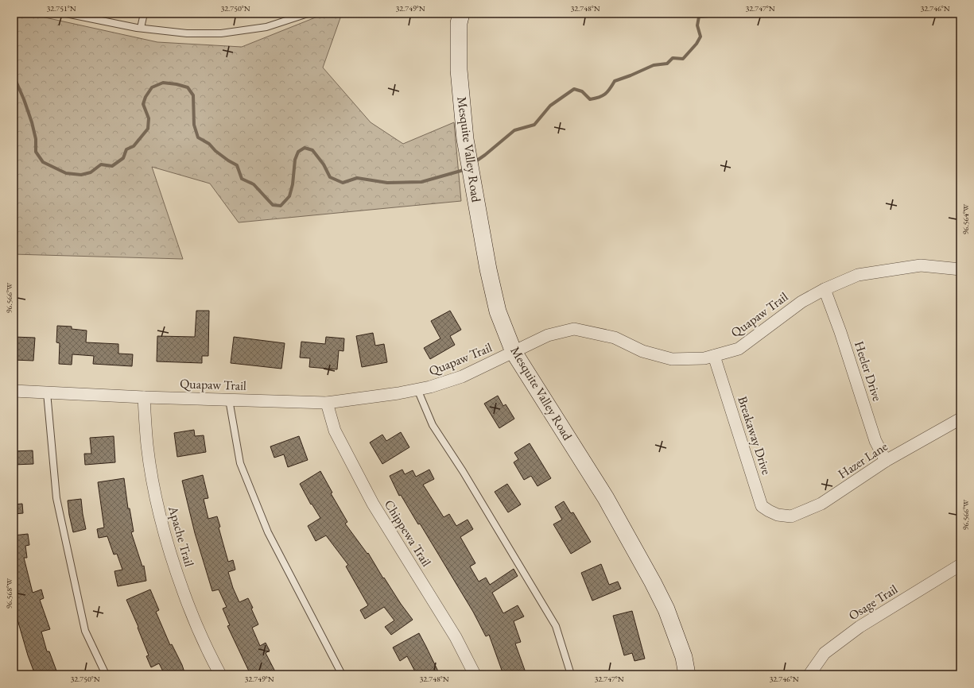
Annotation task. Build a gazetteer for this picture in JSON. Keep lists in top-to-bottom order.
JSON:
{
  "streets": {
    "street": [
      "Mesquite Valley Road",
      "Quapaw Trail",
      "Heeler Drive",
      "Breakaway Drive",
      "Hazer Lane",
      "Chippewa Trail",
      "Apache Trail",
      "Osage Trail"
    ]
  },
  "crossings": [
    ["Mesquite Valley Road", "Quapaw Trail"],
    ["Quapaw Trail", "Heeler Drive"],
    ["Quapaw Trail", "Breakaway Drive"],
    ["Quapaw Trail", "Chippewa Trail"],
    ["Quapaw Trail", "Apache Trail"],
    ["Heeler Drive", "Hazer Lane"],
    ["Breakaway Drive", "Hazer Lane"]
  ],
  "coordinates": [
    "32.751°N",
    "32.750°N",
    "32.749°N",
    "32.748°N",
    "32.747°N",
    "32.746°N",
    "96.564°W",
    "96.566°W",
    "96.568°W"
  ]
}
